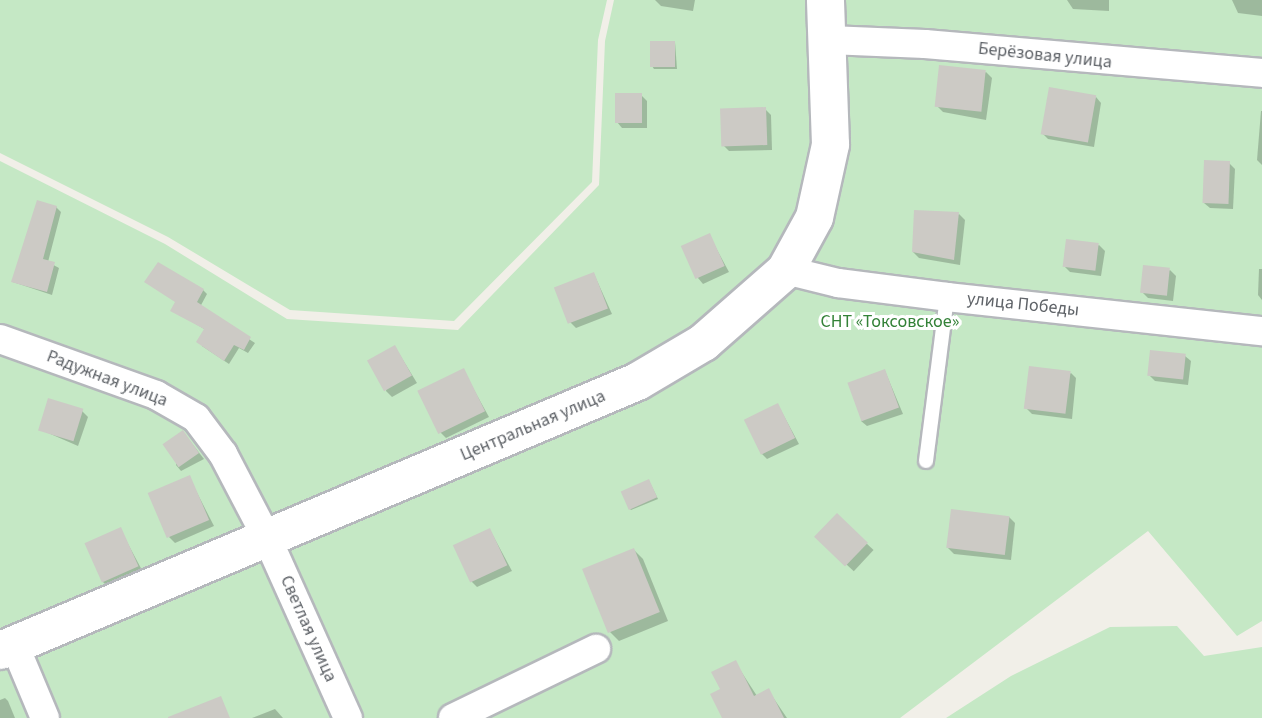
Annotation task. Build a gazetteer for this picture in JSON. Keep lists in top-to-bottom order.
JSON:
{
  "streets": {
    "street": [
      "Берёзовая улица",
      "улица Победы",
      "Радужная улица",
      "Центральная улица",
      "Светлая улица"
    ]
  },
  "crossings": [
    ["Берёзовая улица", "Центральная улица"],
    ["улица Победы", "Центральная улица"],
    ["Радужная улица", "Центральная улица"],
    ["Радужная улица", "Светлая улица"],
    ["Центральная улица", "Светлая улица"]
  ],
  "parks": ["СНТ «Токсовское»"]
}
